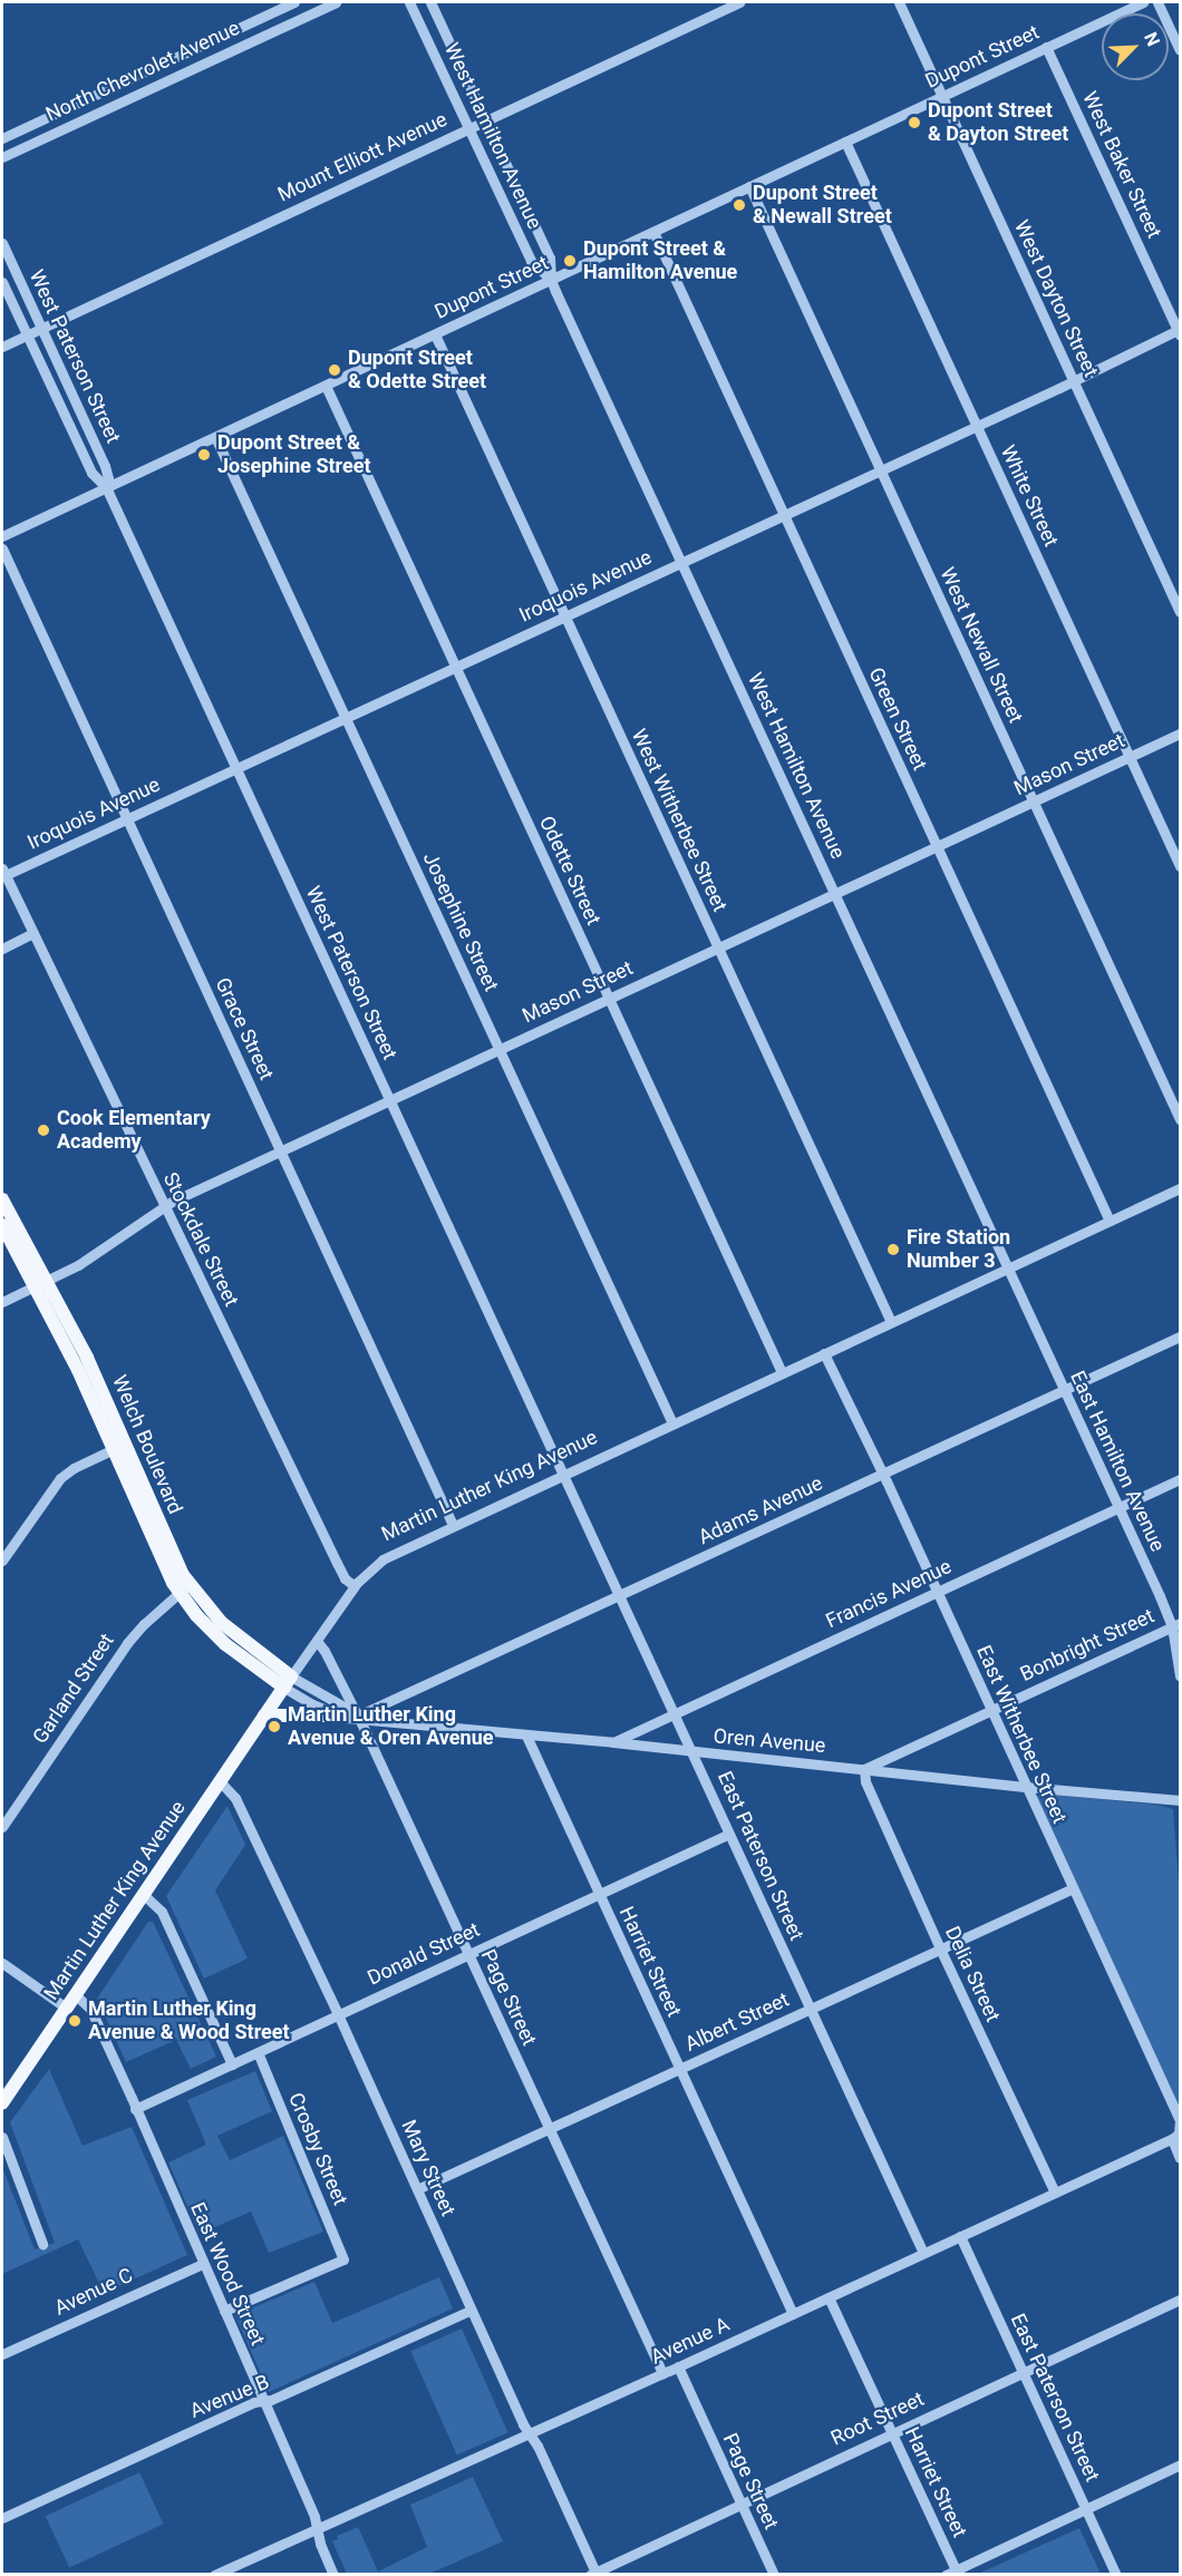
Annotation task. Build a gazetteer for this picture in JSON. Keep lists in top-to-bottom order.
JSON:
{
  "streets": {
    "main road": ["Welch Boulevard", "Martin Luther King Avenue"],
    "street": [
      "Dupont Street",
      "North Chevrolet Avenue",
      "West Hamilton Avenue",
      "Mount Elliott Avenue",
      "West Baker Street",
      "West Dayton Street",
      "West Paterson Street",
      "White Street",
      "Iroquois Avenue",
      "West Newall Street",
      "Green Street",
      "Mason Street",
      "West Witherbee Street",
      "Odette Street",
      "Josephine Street",
      "Grace Street",
      "Stockdale Street",
      "East Hamilton Avenue",
      "Adams Avenue",
      "Francis Avenue",
      "Bonbright Street",
      "Garland Street",
      "East Witherbee Street",
      "Oren Avenue",
      "East Paterson Street",
      "Donald Street",
      "Harriet Street",
      "Delia Street",
      "Page Street",
      "Albert Street",
      "Crosby Street",
      "Mary Street",
      "East Wood Street",
      "Avenue C",
      "Avenue A",
      "Avenue B",
      "Root Street"
    ]
  },
  "crossings": [
    ["Dupont Street", "West Hamilton Avenue"],
    ["Dupont Street", "West Baker Street"],
    ["Dupont Street", "West Dayton Street"],
    ["Dupont Street", "West Paterson Street"],
    ["Dupont Street", "White Street"],
    ["Dupont Street", "West Newall Street"],
    ["Dupont Street", "Green Street"],
    ["Dupont Street", "West Witherbee Street"],
    ["Dupont Street", "Odette Street"],
    ["Dupont Street", "Josephine Street"],
    ["West Hamilton Avenue", "Mount Elliott Avenue"],
    ["West Hamilton Avenue", "Iroquois Avenue"],
    ["West Hamilton Avenue", "Mason Street"],
    ["West Hamilton Avenue", "East Hamilton Avenue"],
    ["West Hamilton Avenue", "Martin Luther King Avenue"],
    ["Mount Elliott Avenue", "West Paterson Street"],
    ["West Baker Street", "Iroquois Avenue"],
    ["West Dayton Street", "Iroquois Avenue"],
    ["West Paterson Street", "Iroquois Avenue"],
    ["West Paterson Street", "Mason Street"],
    ["West Paterson Street", "Martin Luther King Avenue"],
    ["West Paterson Street", "East Paterson Street"],
    ["White Street", "Iroquois Avenue"],
    ["White Street", "Mason Street"],
    ["Iroquois Avenue", "West Newall Street"],
    ["Iroquois Avenue", "Green Street"],
    ["Iroquois Avenue", "West Witherbee Street"],
    ["Iroquois Avenue", "Odette Street"],
    ["Iroquois Avenue", "Josephine Street"],
    ["Iroquois Avenue", "Grace Street"],
    ["Iroquois Avenue", "Stockdale Street"],
    ["West Newall Street", "Mason Street"],
    ["Green Street", "Mason Street"],
    ["Green Street", "Martin Luther King Avenue"],
    ["Mason Street", "West Witherbee Street"],
    ["Mason Street", "Odette Street"],
    ["Mason Street", "Josephine Street"],
    ["Mason Street", "Grace Street"],
    ["Mason Street", "Stockdale Street"],
    ["Mason Street", "Welch Boulevard"],
    ["West Witherbee Street", "Martin Luther King Avenue"],
    ["Odette Street", "Martin Luther King Avenue"],
    ["Josephine Street", "Martin Luther King Avenue"],
    ["Grace Street", "Martin Luther King Avenue"],
    ["Stockdale Street", "Martin Luther King Avenue"],
    ["Welch Boulevard", "Martin Luther King Avenue"],
    ["Welch Boulevard", "Garland Street"],
    ["Welch Boulevard", "Oren Avenue"],
    ["East Hamilton Avenue", "Martin Luther King Avenue"],
    ["East Hamilton Avenue", "Adams Avenue"],
    ["East Hamilton Avenue", "Francis Avenue"],
    ["East Hamilton Avenue", "Bonbright Street"],
    ["Martin Luther King Avenue", "East Witherbee Street"],
    ["Martin Luther King Avenue", "Oren Avenue"],
    ["Martin Luther King Avenue", "East Paterson Street"],
    ["Martin Luther King Avenue", "Page Street"],
    ["Martin Luther King Avenue", "Mary Street"],
    ["Martin Luther King Avenue", "East Wood Street"],
    ["Adams Avenue", "East Witherbee Street"],
    ["Adams Avenue", "Oren Avenue"],
    ["Adams Avenue", "East Paterson Street"],
    ["Adams Avenue", "Page Street"],
    ["Francis Avenue", "East Witherbee Street"],
    ["Francis Avenue", "Oren Avenue"],
    ["Francis Avenue", "East Paterson Street"],
    ["Bonbright Street", "East Witherbee Street"],
    ["Bonbright Street", "Oren Avenue"],
    ["Bonbright Street", "Delia Street"],
    ["East Witherbee Street", "Oren Avenue"],
    ["East Witherbee Street", "Albert Street"],
    ["East Witherbee Street", "Avenue A"],
    ["Oren Avenue", "East Paterson Street"],
    ["Oren Avenue", "Harriet Street"],
    ["Oren Avenue", "Delia Street"],
    ["Oren Avenue", "Page Street"],
    ["East Paterson Street", "Donald Street"],
    ["East Paterson Street", "Albert Street"],
    ["East Paterson Street", "Avenue A"],
    ["East Paterson Street", "Root Street"],
    ["Donald Street", "Harriet Street"],
    ["Donald Street", "Page Street"],
    ["Donald Street", "Crosby Street"],
    ["Donald Street", "Mary Street"],
    ["Donald Street", "East Wood Street"],
    ["Harriet Street", "Albert Street"],
    ["Harriet Street", "Avenue A"],
    ["Harriet Street", "Root Street"],
    ["Delia Street", "Albert Street"],
    ["Delia Street", "Avenue A"],
    ["Page Street", "Albert Street"],
    ["Page Street", "Avenue A"],
    ["Page Street", "Root Street"],
    ["Albert Street", "Mary Street"],
    ["Crosby Street", "East Wood Street"],
    ["Mary Street", "Avenue A"],
    ["Mary Street", "Avenue B"],
    ["Mary Street", "Root Street"],
    ["East Wood Street", "Avenue C"],
    ["East Wood Street", "Avenue A"],
    ["East Wood Street", "Avenue B"]
  ],
  "places": [
    "Dupont Street & Dayton Street",
    "Dupont Street & Newall Street",
    "Dupont Street & Hamilton Avenue",
    "Dupont Street & Odette Street",
    "Dupont Street & Josephine Street",
    "Cook Elementary Academy",
    "Fire Station Number 3",
    "Martin Luther King Avenue & Oren Avenue",
    "Martin Luther King Avenue & Wood Street"
  ],
  "north": "top right"
}
